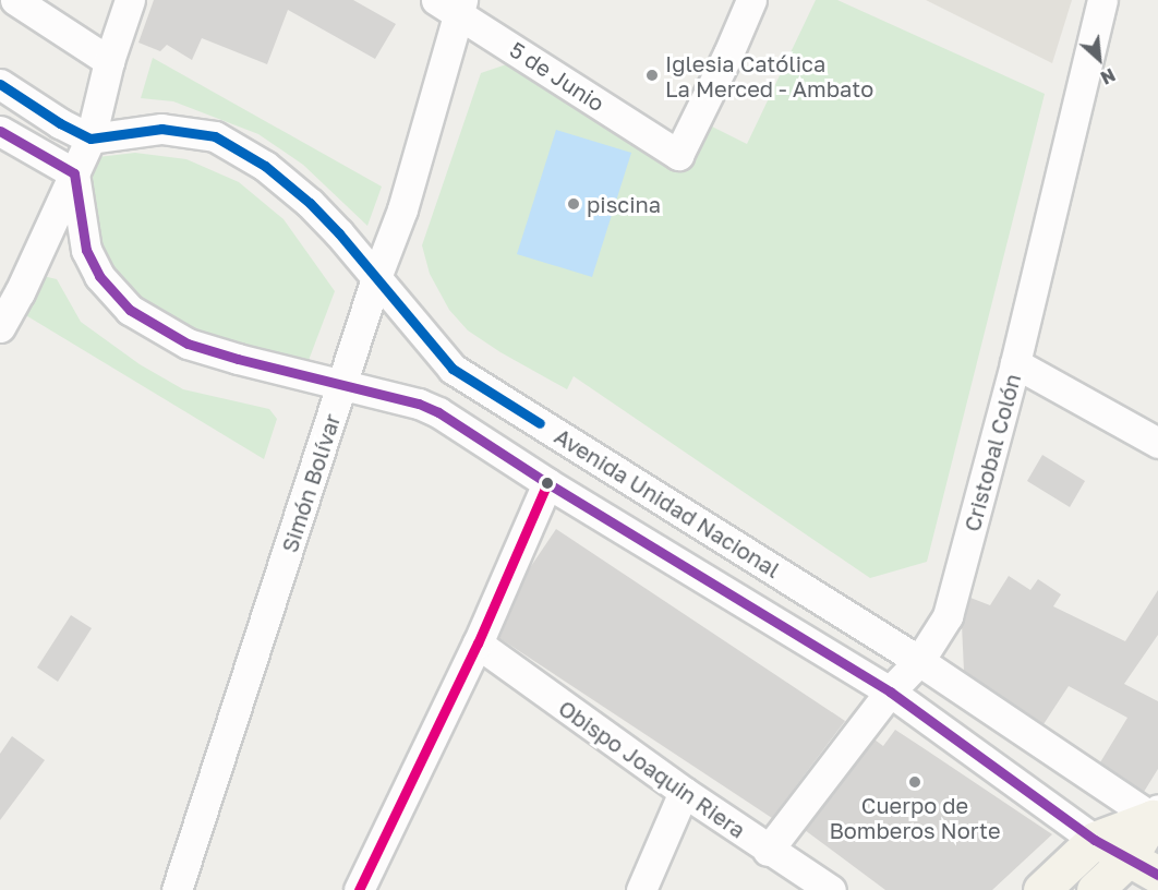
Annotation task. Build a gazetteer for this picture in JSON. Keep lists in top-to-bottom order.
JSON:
{
  "streets": {
    "main road": ["Avenida Unidad Nacional"],
    "street": [
      "5 de Junio",
      "Cristobal Colón",
      "Simón Bolívar",
      "Obispo Joaquin Riera"
    ]
  },
  "crossings": [
    ["5 de Junio", "Simón Bolívar"],
    ["Cristobal Colón", "Avenida Unidad Nacional"],
    ["Cristobal Colón", "Obispo Joaquin Riera"],
    ["Simón Bolívar", "Avenida Unidad Nacional"]
  ],
  "places": ["Iglesia Católica La Merced - Ambato", "piscina", "Cuerpo de Bomberos Norte"],
  "north": "bottom right"
}
